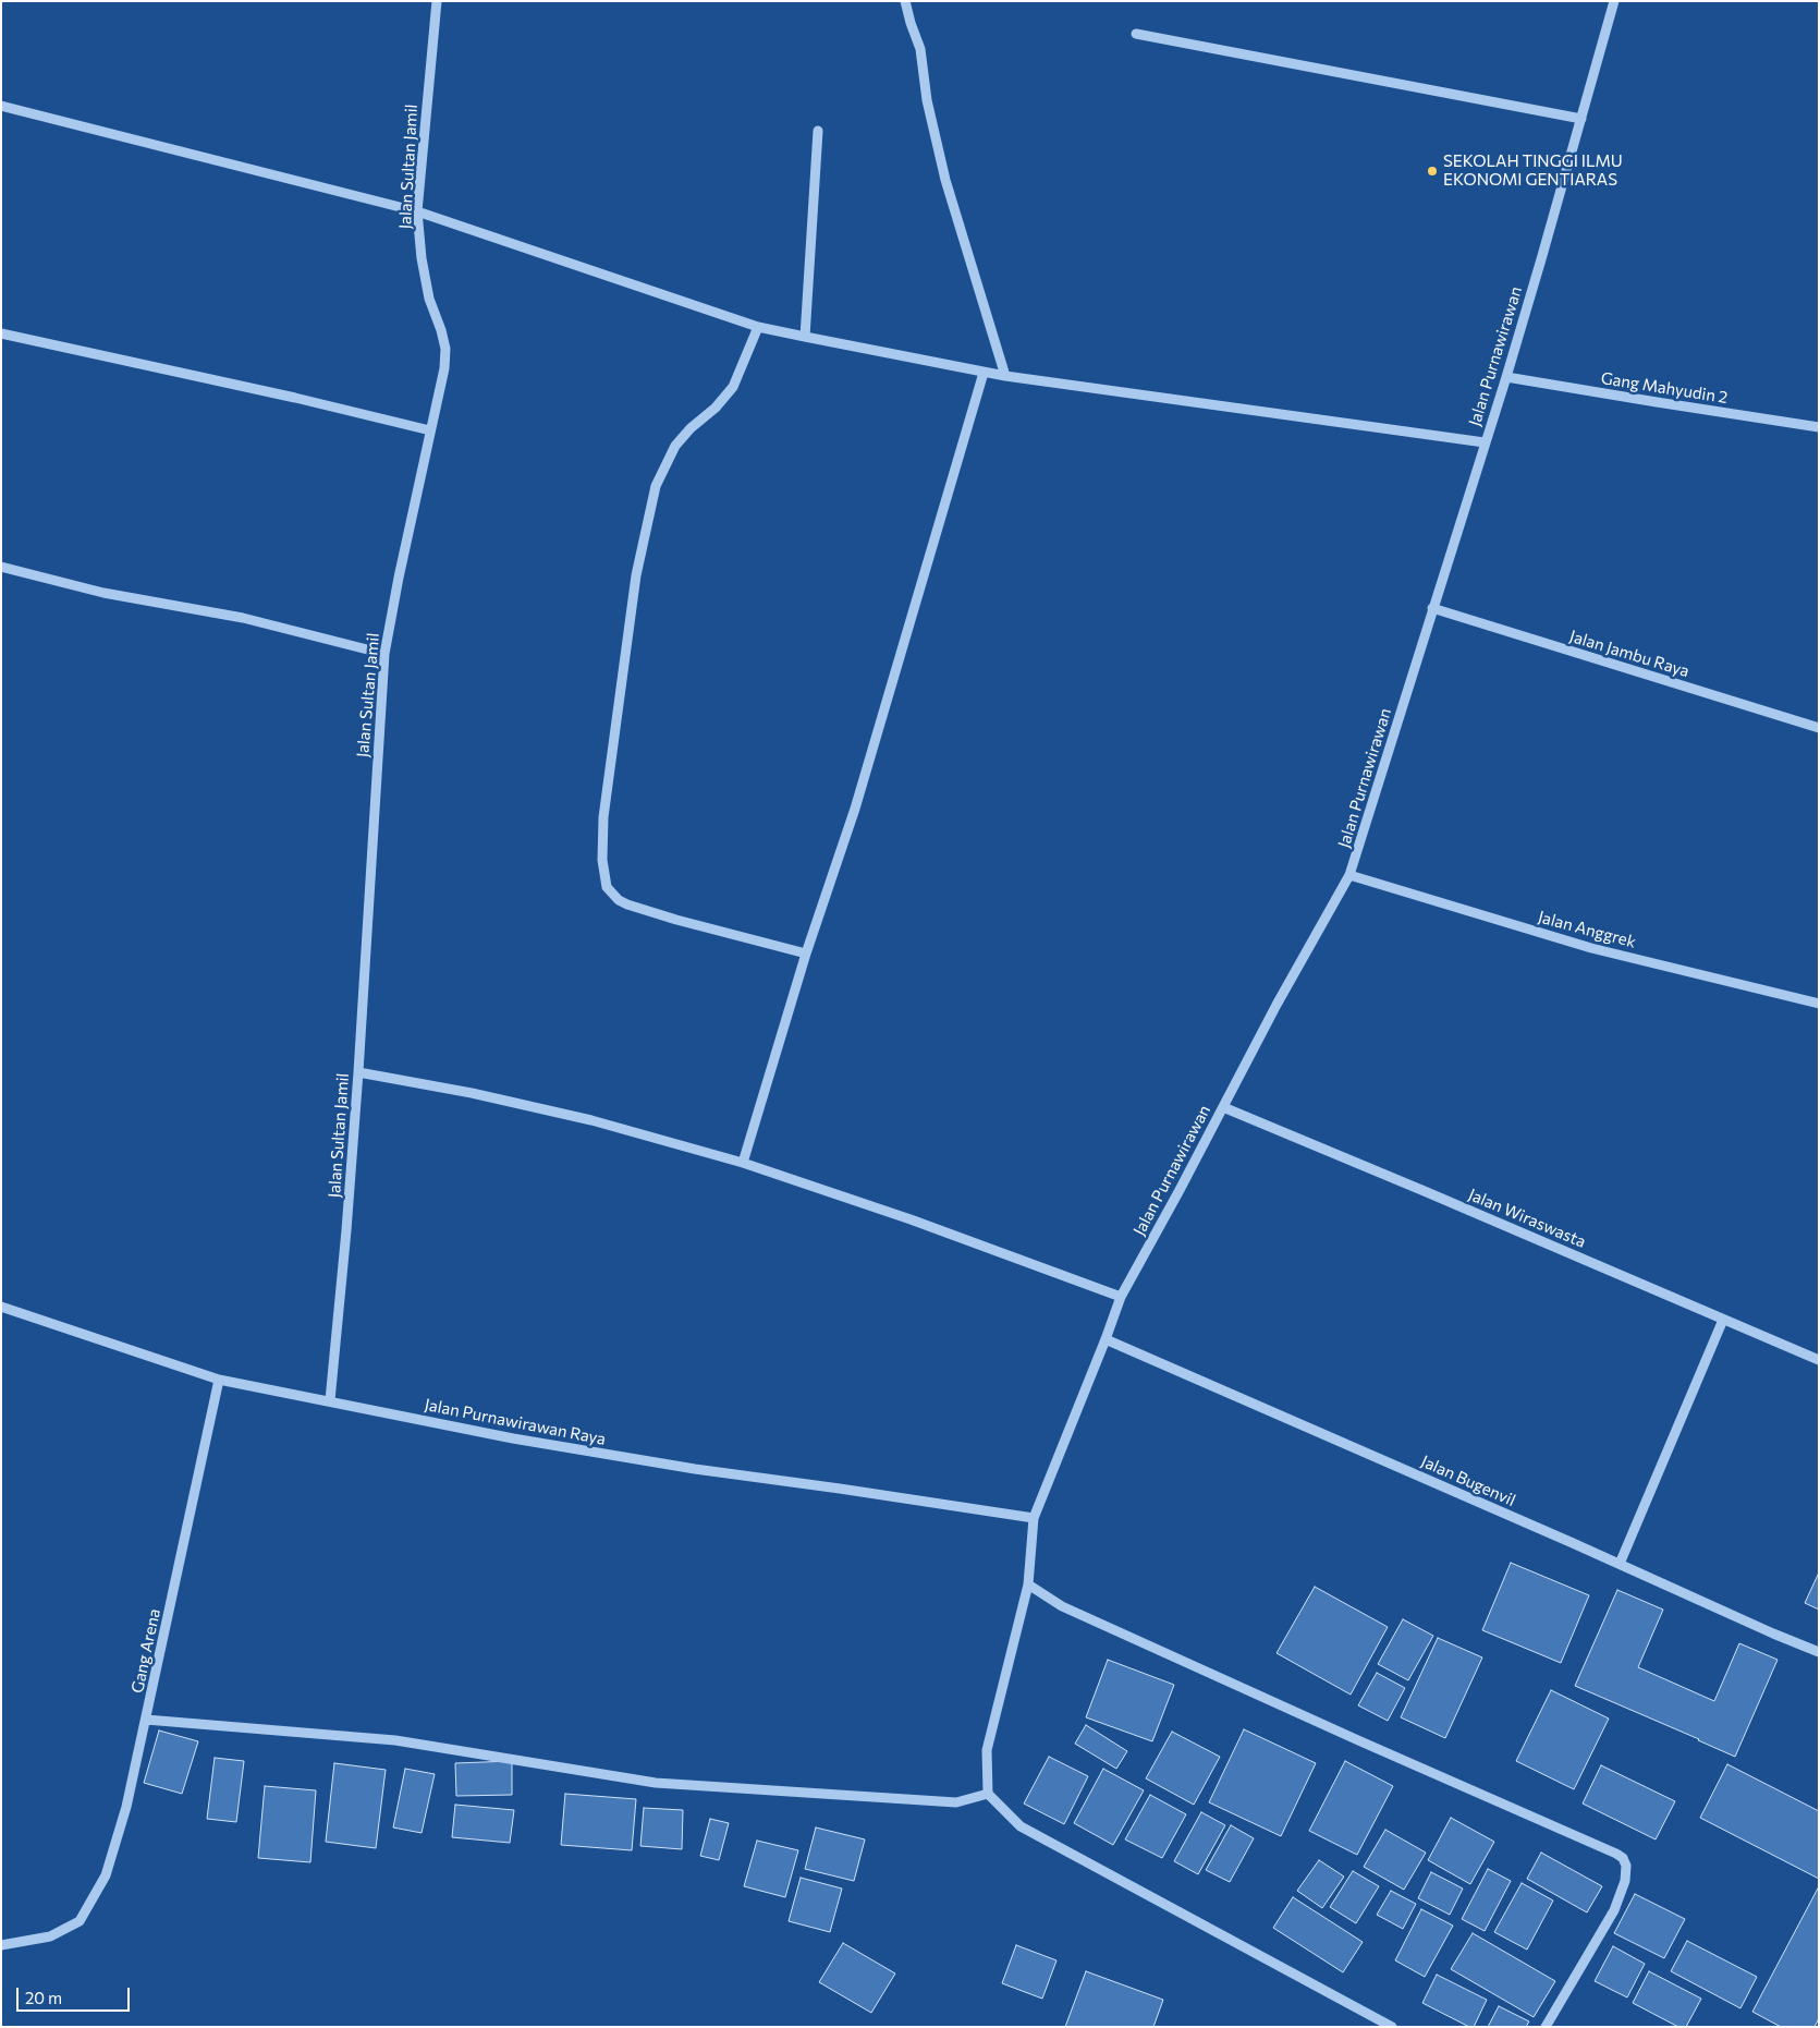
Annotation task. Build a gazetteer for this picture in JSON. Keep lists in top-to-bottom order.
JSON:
{
  "streets": {
    "street": [
      "Jalan Sultan Jamil",
      "Jalan Purnawirawan",
      "Gang Mahyudin 2",
      "Jalan Jambu Raya",
      "Jalan Anggrek",
      "Jalan Wiraswasta",
      "Jalan Purnawirawan Raya",
      "Jalan Bugenvil",
      "Gang Arena"
    ]
  },
  "crossings": [
    ["Jalan Sultan Jamil", "Jalan Purnawirawan Raya"],
    ["Jalan Purnawirawan", "Gang Mahyudin 2"],
    ["Jalan Purnawirawan", "Jalan Jambu Raya"],
    ["Jalan Purnawirawan", "Jalan Anggrek"],
    ["Jalan Purnawirawan", "Jalan Wiraswasta"],
    ["Jalan Purnawirawan", "Jalan Purnawirawan Raya"],
    ["Jalan Purnawirawan", "Jalan Bugenvil"],
    ["Jalan Purnawirawan Raya", "Gang Arena"]
  ],
  "places": ["SEKOLAH TINGGI ILMU EKONOMI GENTIARAS"],
  "scale_bar": "20 m"
}
